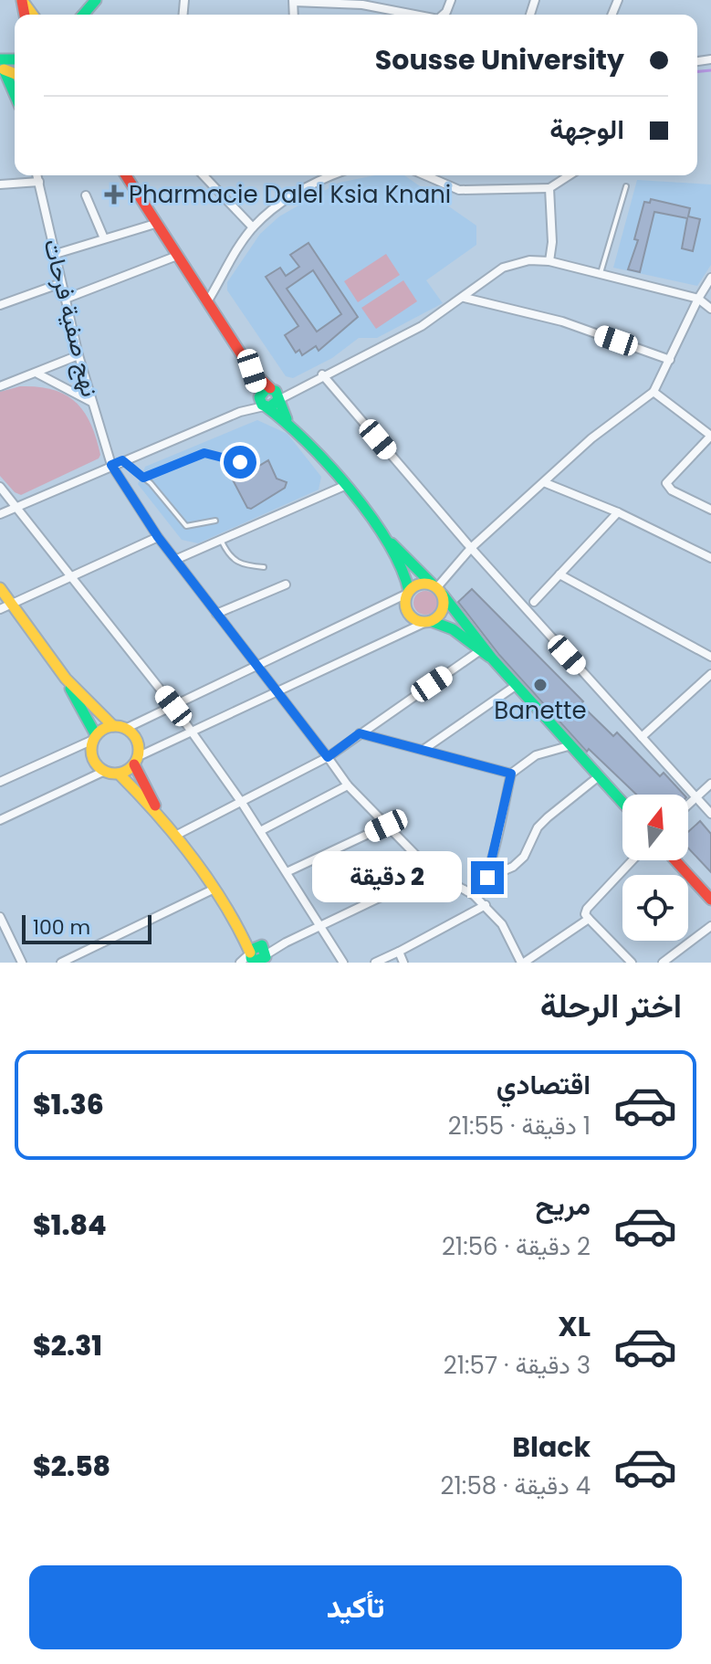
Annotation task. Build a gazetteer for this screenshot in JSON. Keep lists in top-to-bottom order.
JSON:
{
  "streets": {
    "street": ["نهج صفية فرحات"]
  },
  "places": {
    "health": ["Pharmacie Dalel Ksia Knani"],
    "other": ["Banette"]
  },
  "scale_bar": "100 m",
  "north": "top",
  "page": {
    "banner": ["Sousse University", "الوجهة"],
    "bubble": "2 دقيقة",
    "scale": "100 m",
    "heading": "اختر الرحلة",
    "list": [
      {
        "name": "اقتصادي",
        "note": "1 دقيقة · 21:55",
        "value": "$1.36"
      },
      {
        "name": "مريح",
        "note": "2 دقيقة · 21:56",
        "value": "$1.84"
      },
      {
        "name": "XL",
        "note": "3 دقيقة · 21:57",
        "value": "$2.31"
      },
      {
        "name": "Black",
        "note": "4 دقيقة · 21:58",
        "value": "$2.58"
      }
    ],
    "buttons": "تأكيد"
  }
}
